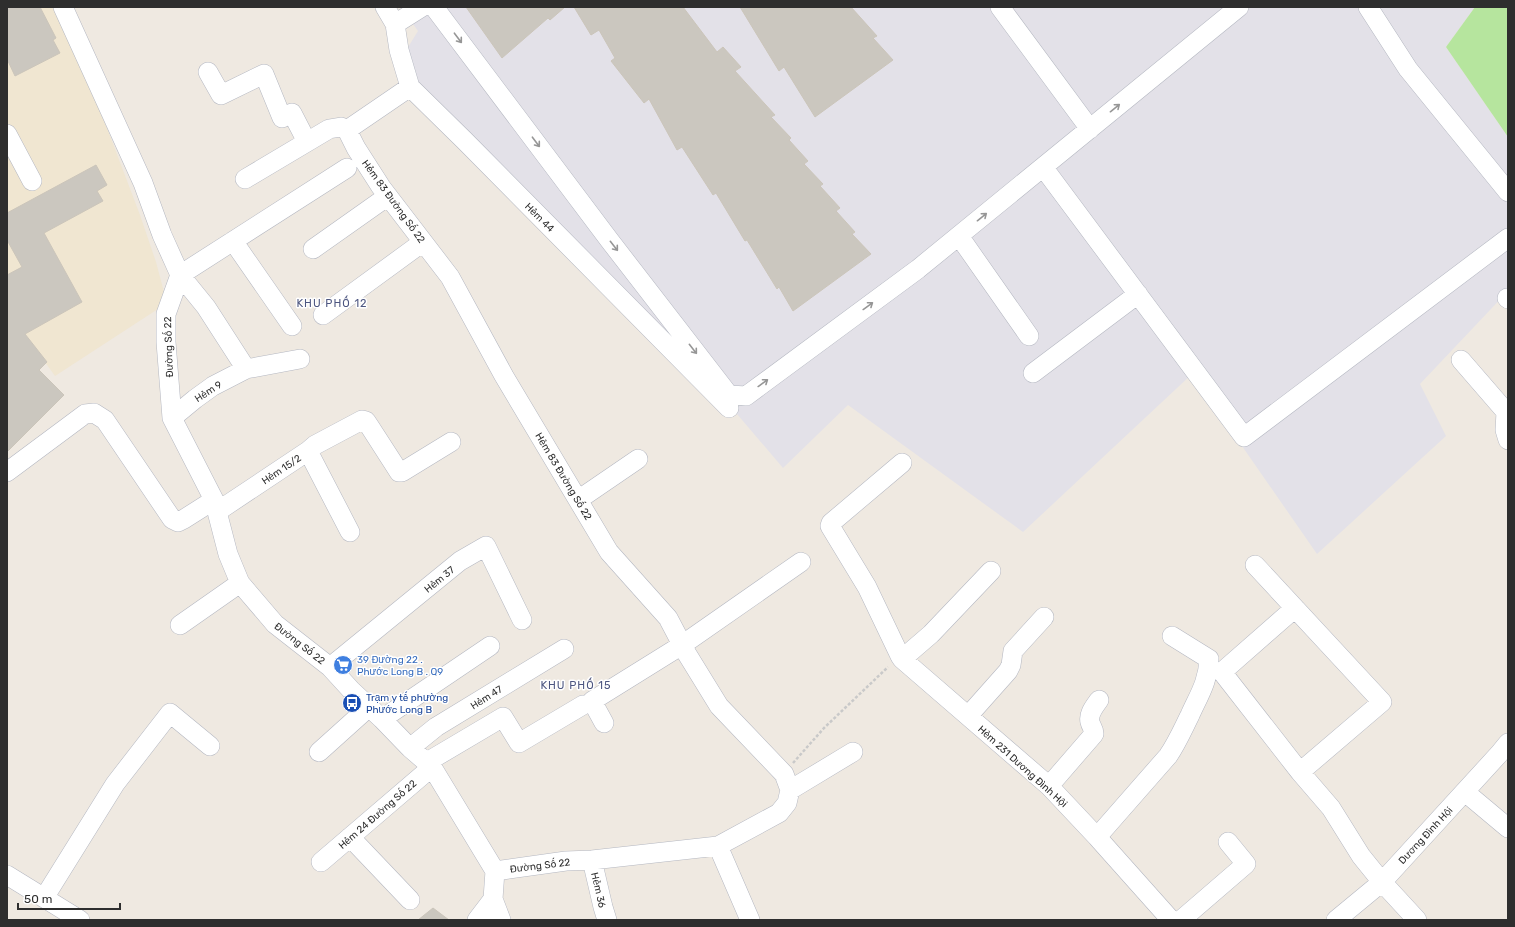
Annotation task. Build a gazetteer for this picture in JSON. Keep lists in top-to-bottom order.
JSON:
{
  "streets": {
    "street": [
      "Hẻm 83 Đường Số 22",
      "Hẻm 44",
      "Đường Số 22",
      "Hẻm 9",
      "Hẻm 15/2",
      "Hẻm 37",
      "Hẻm 47",
      "Hẻm 231 Dương Đình Hội",
      "Hẻm 24 Đường Số 22",
      "Dương Đình Hội",
      "Hẻm 36"
    ]
  },
  "crossings": [
    ["Đường Số 22", "Hẻm 9"],
    ["Đường Số 22", "Hẻm 15/2"],
    ["Đường Số 22", "Hẻm 37"],
    ["Đường Số 22", "Hẻm 47"],
    ["Đường Số 22", "Hẻm 24 Đường Số 22"],
    ["Đường Số 22", "Hẻm 36"]
  ],
  "districts": ["KHU PHỐ 12", "KHU PHỐ 15"],
  "places": {
    "supermarket": ["39 Đường 22 . Phước Long B . Q9"],
    "bus stop": ["Trạm y tế phường Phước Long B"]
  },
  "scale_bar": "50 m"
}
